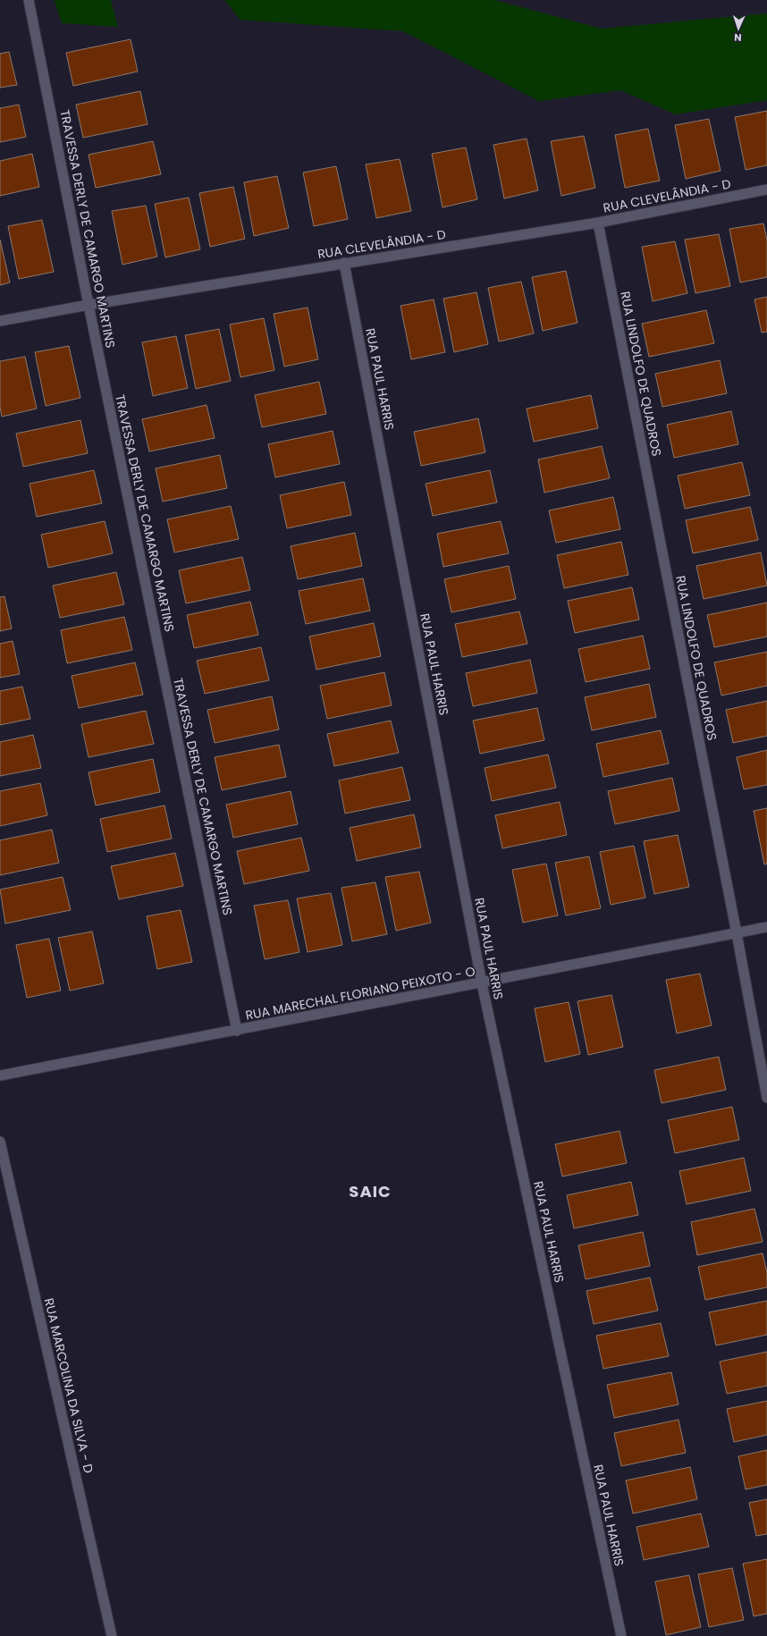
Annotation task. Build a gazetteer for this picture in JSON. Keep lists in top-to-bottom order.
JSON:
{
  "streets": {
    "street": [
      "RUA CLEVELÂNDIA - D",
      "TRAVESSA DERLY DE CAMARGO MARTINS",
      "RUA LINDOLFO DE QUADROS",
      "RUA PAUL HARRIS",
      "RUA MARECHAL FLORIANO PEIXOTO - O",
      "RUA MARCOLINA DA SILVA - D"
    ]
  },
  "crossings": [
    ["RUA CLEVELÂNDIA - D", "TRAVESSA DERLY DE CAMARGO MARTINS"],
    ["RUA CLEVELÂNDIA - D", "RUA LINDOLFO DE QUADROS"],
    ["RUA CLEVELÂNDIA - D", "RUA PAUL HARRIS"],
    ["TRAVESSA DERLY DE CAMARGO MARTINS", "RUA MARECHAL FLORIANO PEIXOTO - O"],
    ["RUA LINDOLFO DE QUADROS", "RUA MARECHAL FLORIANO PEIXOTO - O"],
    ["RUA PAUL HARRIS", "RUA MARECHAL FLORIANO PEIXOTO - O"]
  ],
  "districts": ["SAIC"],
  "north": "bottom"
}
